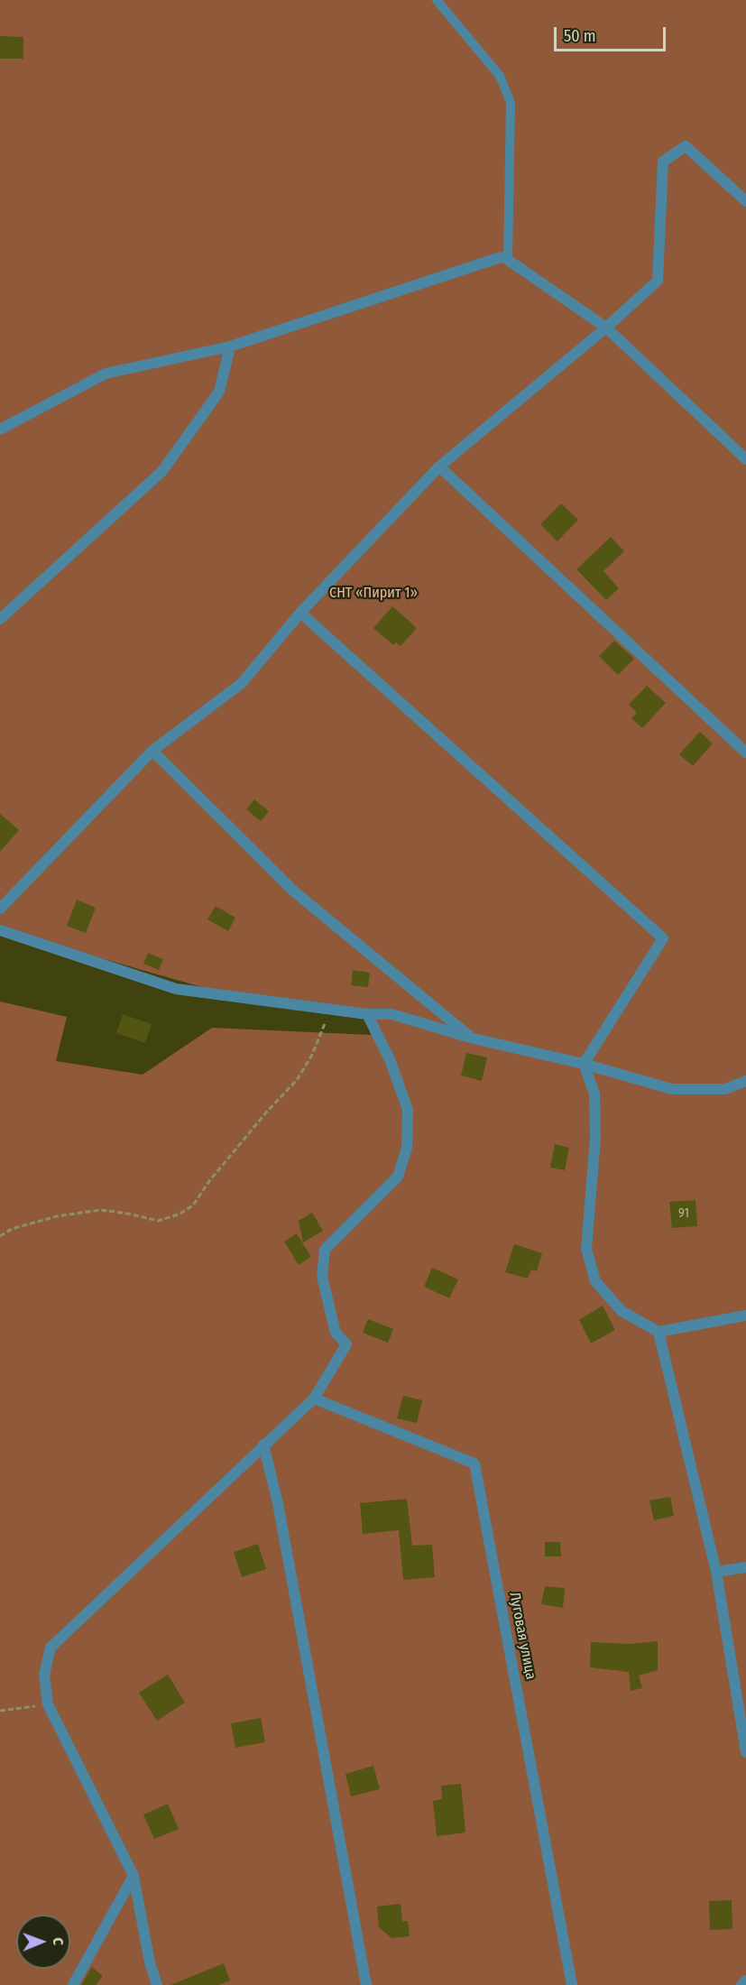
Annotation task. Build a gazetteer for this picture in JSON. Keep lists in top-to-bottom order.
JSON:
{
  "streets": {
    "street": ["Луговая улица"]
  },
  "parks": ["СНТ «Пирит 1»"],
  "house_numbers": ["91"],
  "scale_bar": "50 m",
  "north": "right"
}
